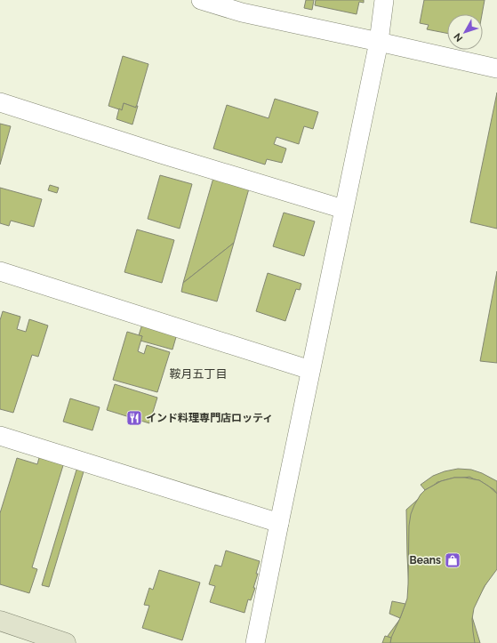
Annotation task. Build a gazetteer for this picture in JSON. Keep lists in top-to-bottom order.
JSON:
{
  "districts": ["鞍月五丁目"],
  "places": {
    "restaurant": ["インド料理専門店ロッティ"],
    "shop": ["Beans"]
  },
  "north": "bottom left"
}
